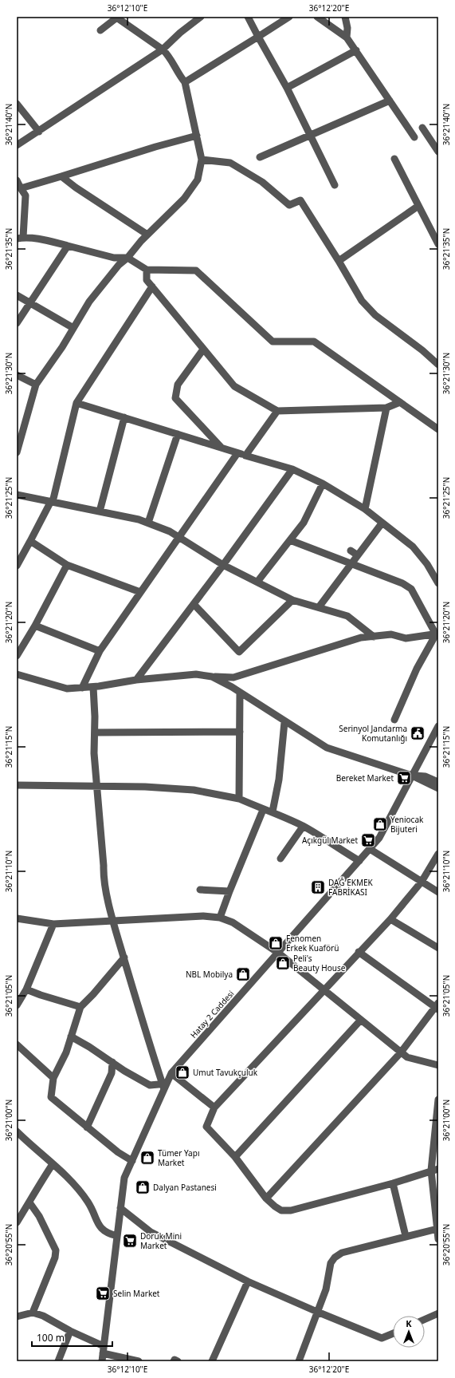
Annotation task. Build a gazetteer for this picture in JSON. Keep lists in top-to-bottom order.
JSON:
{
  "streets": {
    "street": ["Hatay 2 Caddesi"]
  },
  "places": {
    "public building": ["Serinyol Jandarma Komutanlığı"],
    "supermarket": [
      "Bereket Market",
      "Açıkgül Market",
      "Doruk Mini Market",
      "Selin Market"
    ],
    "shop": [
      "Yeniocak Bijuteri",
      "Fenomen Erkek Kuaförü",
      "Peli's Beauty House",
      "NBL Mobilya",
      "Umut Tavukçuluk",
      "Tümer Yapı Market",
      "Dalyan Pastanesi"
    ],
    "building": ["DAĞ EKMEK FABRİKASI"]
  },
  "scale_bar": "100 m",
  "north": "top",
  "coordinates": [
    "36°12'10\"E",
    "36°12'20\"E",
    "36°21'40\"N",
    "36°21'35\"N",
    "36°21'30\"N",
    "36°21'25\"N",
    "36°21'20\"N",
    "36°21'15\"N",
    "36°21'10\"N",
    "36°21'05\"N",
    "36°21'00\"N",
    "36°20'55\"N"
  ]
}
